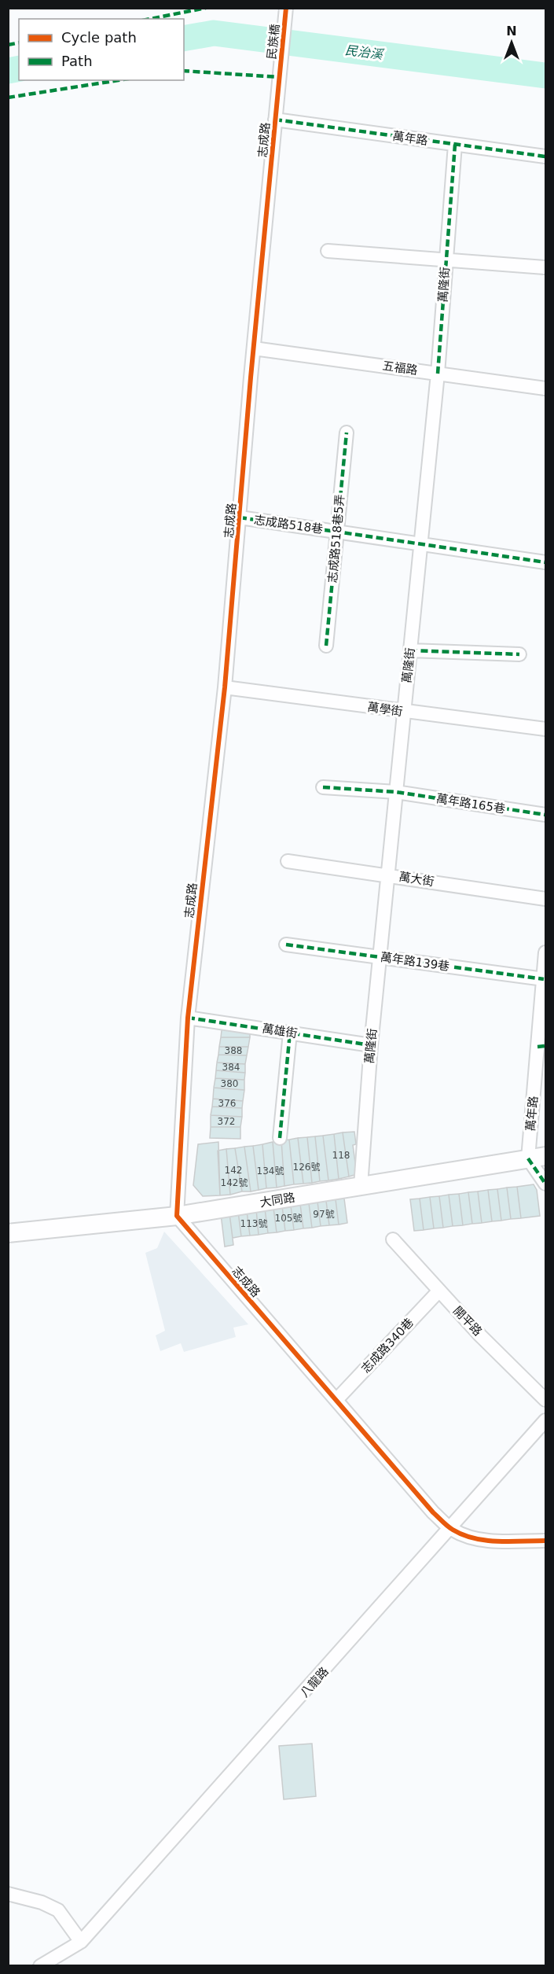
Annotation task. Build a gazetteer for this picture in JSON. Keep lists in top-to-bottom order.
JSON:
{
  "streets": {
    "main road": ["大同路"],
    "street": [
      "民族橋",
      "萬年路",
      "志成路",
      "萬隆街",
      "五福路",
      "志成路518巷",
      "志成路518巷5弄",
      "萬學街",
      "萬年路165巷",
      "萬大街",
      "萬年路139巷",
      "萬雄街",
      "開平路",
      "志成路340巷",
      "八龍路"
    ]
  },
  "crossings": [
    ["民族橋", "志成路"],
    ["萬年路", "志成路"],
    ["萬年路", "萬隆街"],
    ["萬年路", "萬年路139巷"],
    ["萬年路", "大同路"],
    ["志成路", "五福路"],
    ["志成路", "志成路518巷"],
    ["志成路", "萬學街"],
    ["志成路", "萬雄街"],
    ["志成路", "大同路"],
    ["志成路", "志成路340巷"],
    ["志成路", "八龍路"],
    ["萬隆街", "五福路"],
    ["萬隆街", "志成路518巷"],
    ["萬隆街", "萬學街"],
    ["萬隆街", "萬年路165巷"],
    ["萬隆街", "萬大街"],
    ["萬隆街", "萬年路139巷"],
    ["萬隆街", "萬雄街"],
    ["萬隆街", "大同路"],
    ["志成路518巷", "志成路518巷5弄"],
    ["開平路", "志成路340巷"]
  ],
  "water": ["民治溪"],
  "house_numbers": [
    "388",
    "384",
    "380",
    "376",
    "372",
    "118",
    "126號",
    "142",
    "134號",
    "142號",
    "97號",
    "105號",
    "113號"
  ],
  "legend": ["Cycle path", "Path"],
  "north": "top"
}
